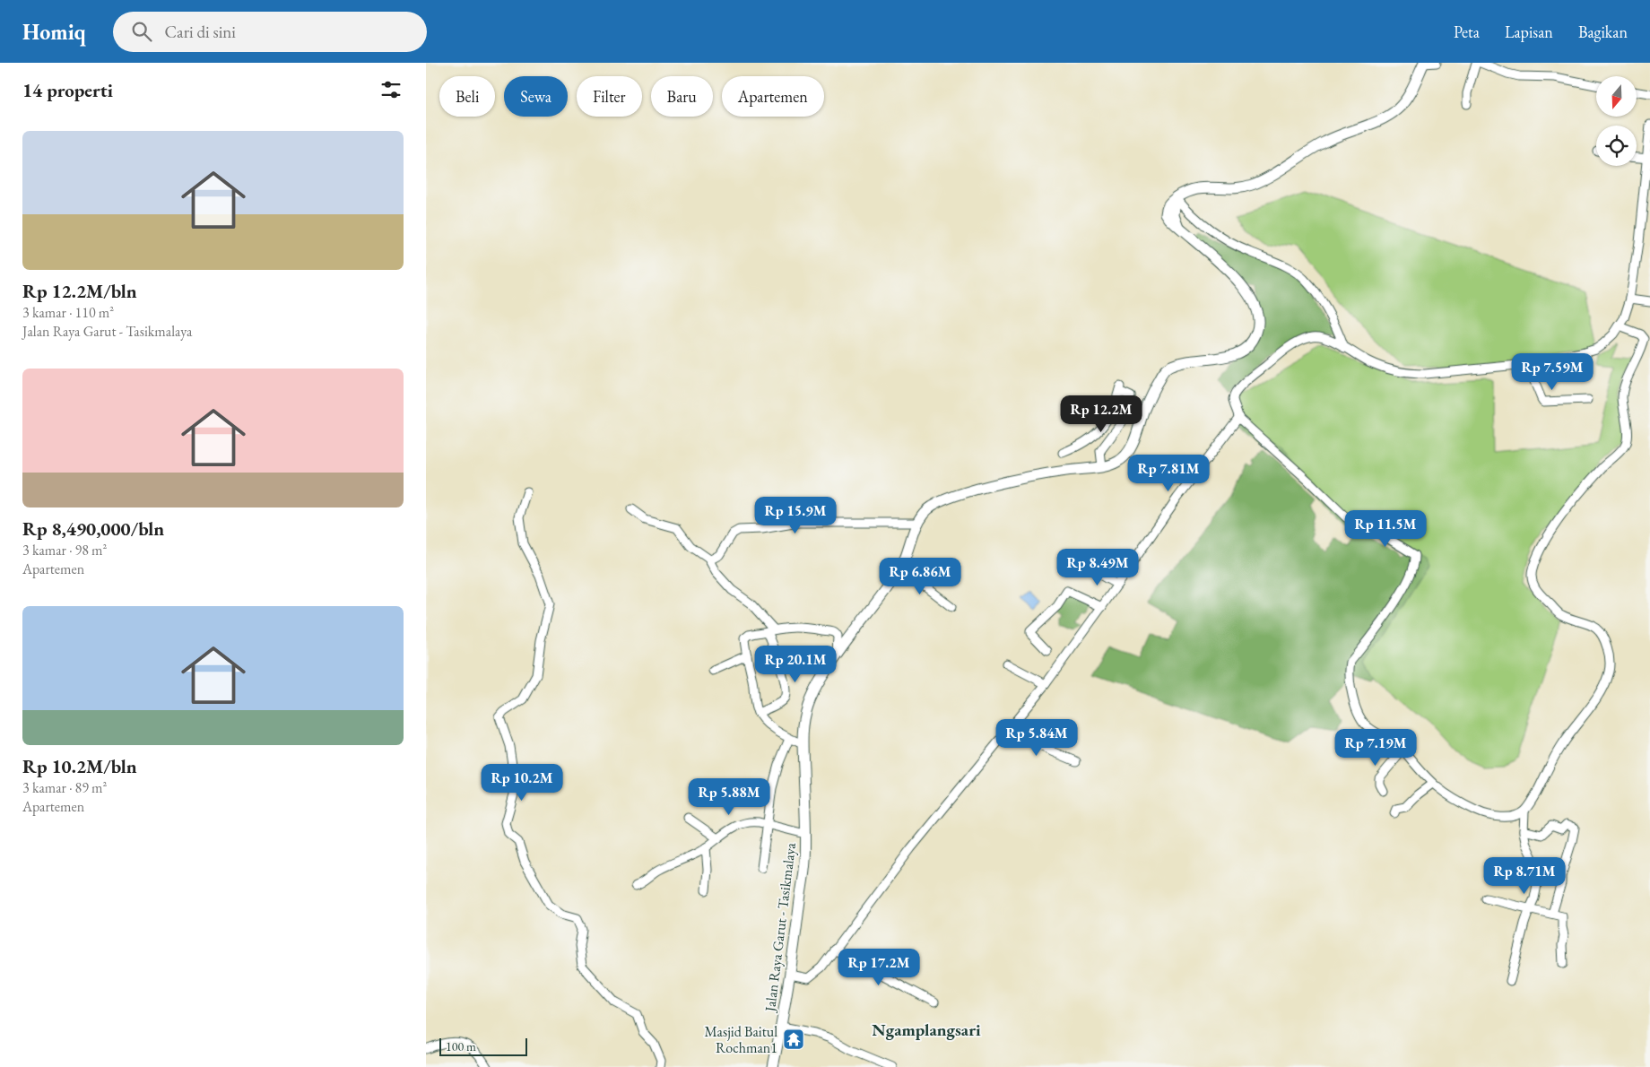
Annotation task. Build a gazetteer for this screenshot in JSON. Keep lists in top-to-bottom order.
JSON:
{
  "streets": {
    "main road": ["Jalan Raya Garut - Tasikmalaya"]
  },
  "districts": ["Ngamplangsari"],
  "places": {
    "temple": ["Masjid Baitul Rochman1"]
  },
  "scale_bar": "100 m",
  "north": "bottom",
  "page": {
    "header": "Homiq",
    "search": "Cari di sini",
    "nav": ["Peta", "Lapisan", "Bagikan"],
    "heading": "14 properti",
    "chip": [
      "Beli",
      "Sewa",
      "Filter",
      "Baru",
      "Apartemen"
    ],
    "list": [
      {
        "name": "Rp 12.2M/bln",
        "note": "3 kamar · 110 m² · Jalan Raya Garut - Tasikmalaya"
      },
      {
        "name": "Rp 8,490,000/bln",
        "note": "3 kamar · 98 m² · Apartemen"
      },
      {
        "name": "Rp 10.2M/bln",
        "note": "3 kamar · 89 m² · Apartemen"
      }
    ],
    "price": [
      "Rp 7.59M",
      "Rp 12.2M",
      "Rp 7.81M",
      "Rp 15.9M",
      "Rp 11.5M",
      "Rp 8.49M",
      "Rp 6.86M",
      "Rp 20.1M",
      "Rp 5.84M",
      "Rp 7.19M",
      "Rp 10.2M",
      "Rp 5.88M",
      "Rp 8.71M",
      "Rp 17.2M"
    ],
    "scale": "100 m"
  }
}
